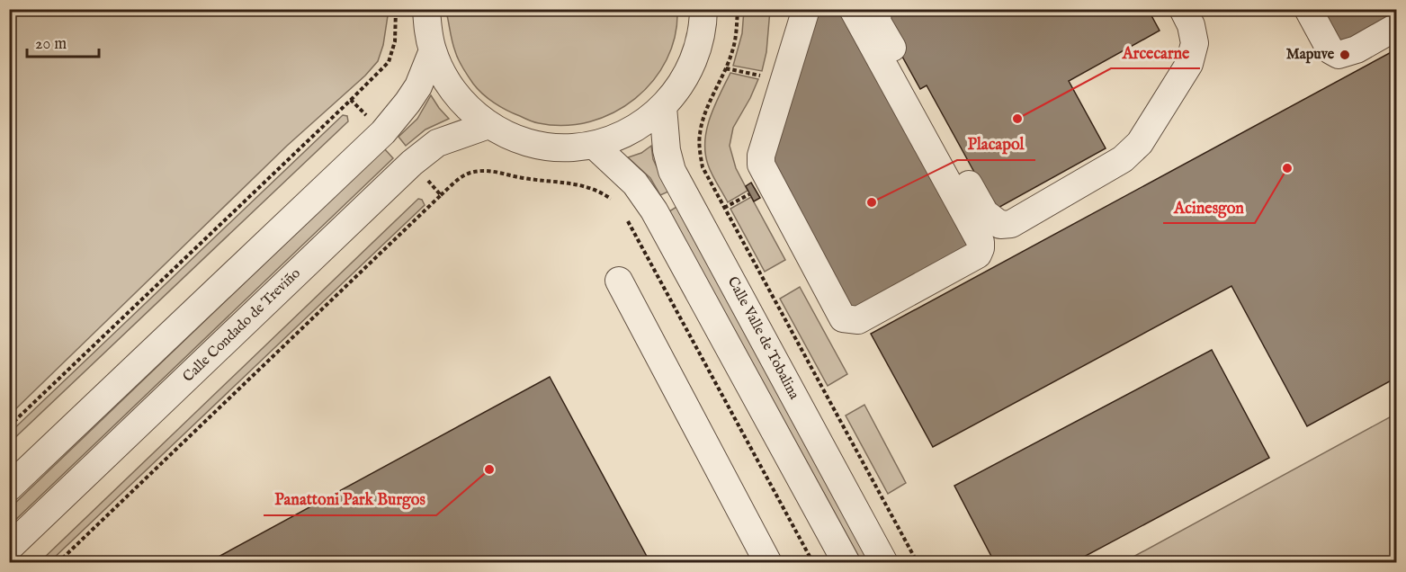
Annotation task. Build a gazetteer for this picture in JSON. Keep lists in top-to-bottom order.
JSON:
{
  "streets": {
    "street": ["Calle Condado de Treviño", "Calle Valle de Tobalina"]
  },
  "places": [
    "Mapuve",
    "Arcecarne",
    "Acinesgon",
    "Placapol",
    "Panattoni Park Burgos"
  ],
  "scale_bar": "20 m"
}
